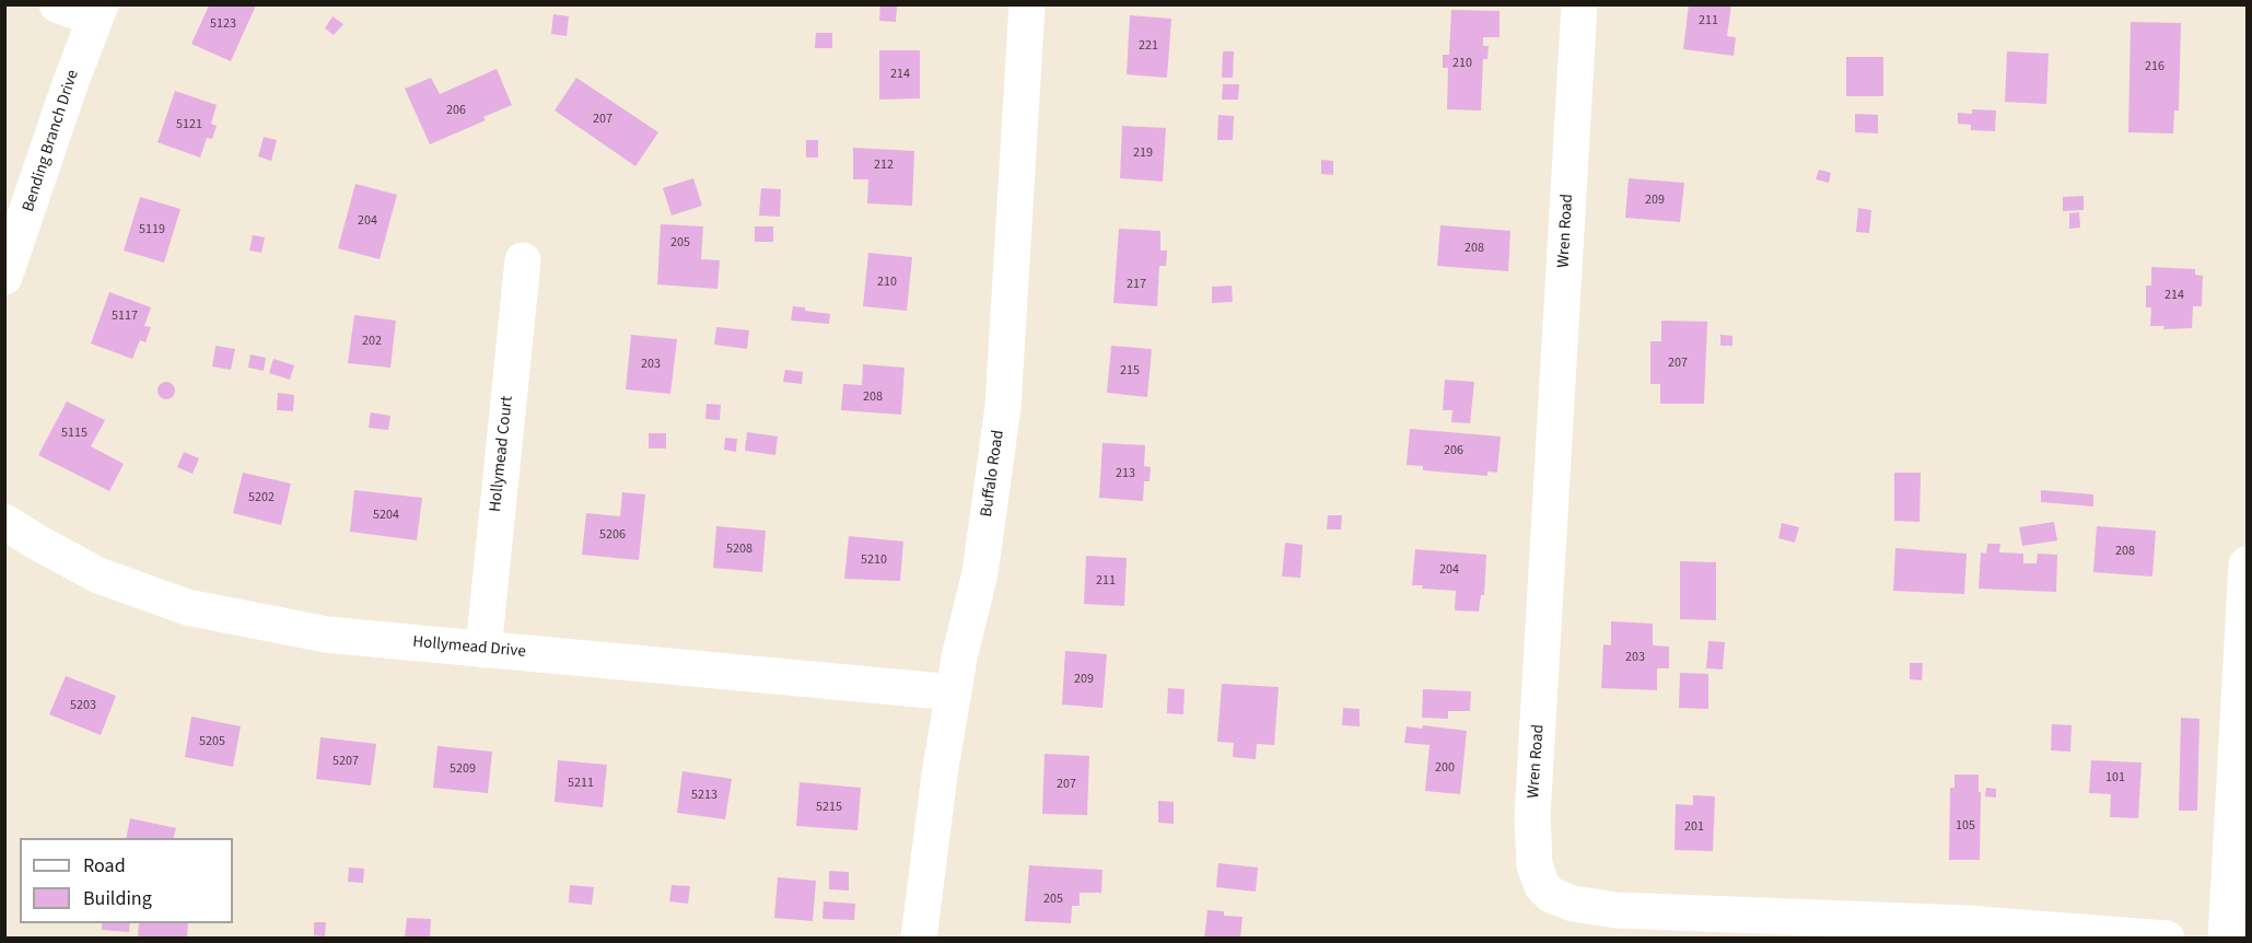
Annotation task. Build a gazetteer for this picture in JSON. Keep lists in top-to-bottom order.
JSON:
{
  "streets": {
    "street": [
      "Bending Branch Drive",
      "Wren Road",
      "Hollymead Court",
      "Buffalo Road",
      "Hollymead Drive"
    ]
  },
  "crossings": [
    ["Hollymead Court", "Hollymead Drive"],
    ["Buffalo Road", "Hollymead Drive"]
  ],
  "house_numbers": [
    "211",
    "5123",
    "221",
    "210",
    "216",
    "214",
    "206",
    "207",
    "5121",
    "219",
    "212",
    "209",
    "204",
    "5119",
    "205",
    "208",
    "210",
    "217",
    "214",
    "5117",
    "202",
    "207",
    "203",
    "215",
    "208",
    "5115",
    "206",
    "213",
    "5202",
    "5204",
    "5206",
    "5208",
    "208",
    "5210",
    "204",
    "211",
    "203",
    "209",
    "5203",
    "5205",
    "5207",
    "200",
    "5209",
    "101",
    "5211",
    "207",
    "5213",
    "5215",
    "105",
    "201",
    "205"
  ],
  "legend": ["Road", "Building"]
}
